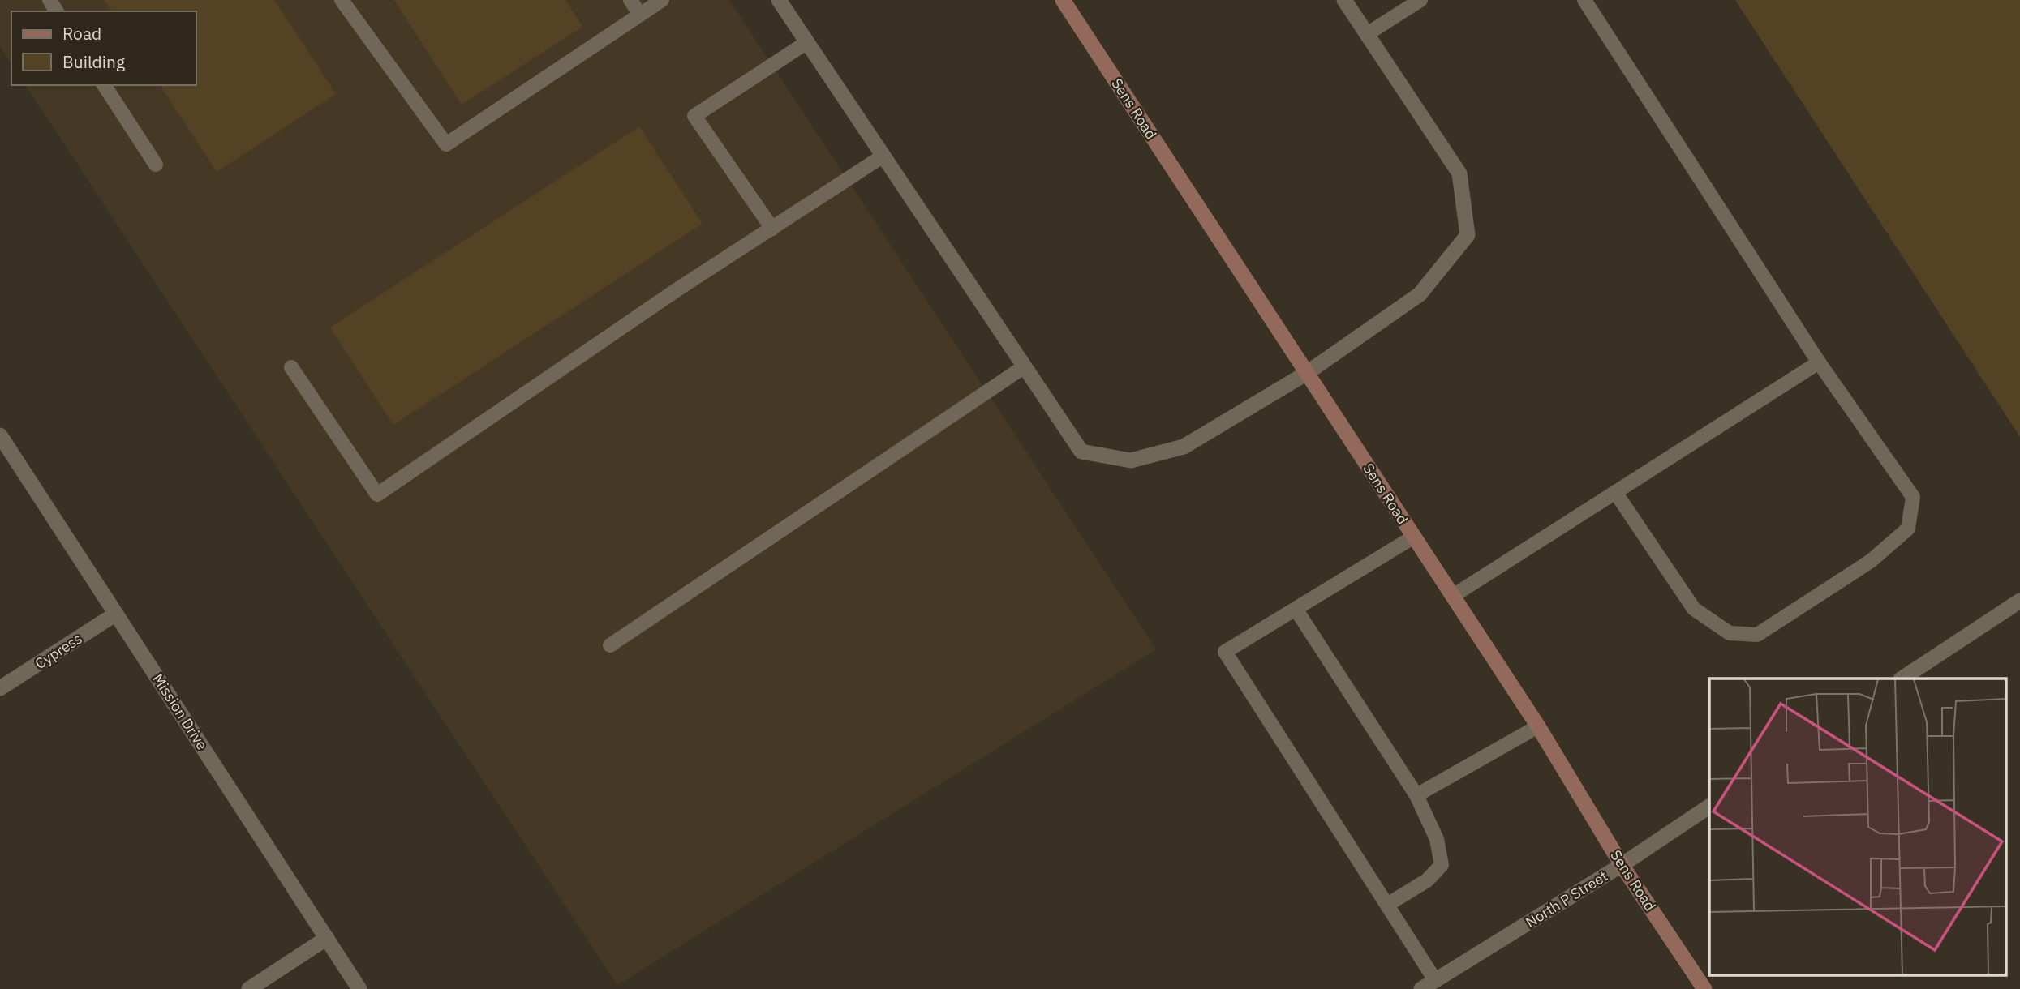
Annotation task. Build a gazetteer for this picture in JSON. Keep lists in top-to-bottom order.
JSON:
{
  "streets": {
    "main road": ["Sens Road"],
    "street": ["Cypress", "Mission Drive", "North P Street"]
  },
  "crossings": [
    ["Sens Road", "North P Street"],
    ["Cypress", "Mission Drive"]
  ],
  "legend": ["Road", "Building"]
}
